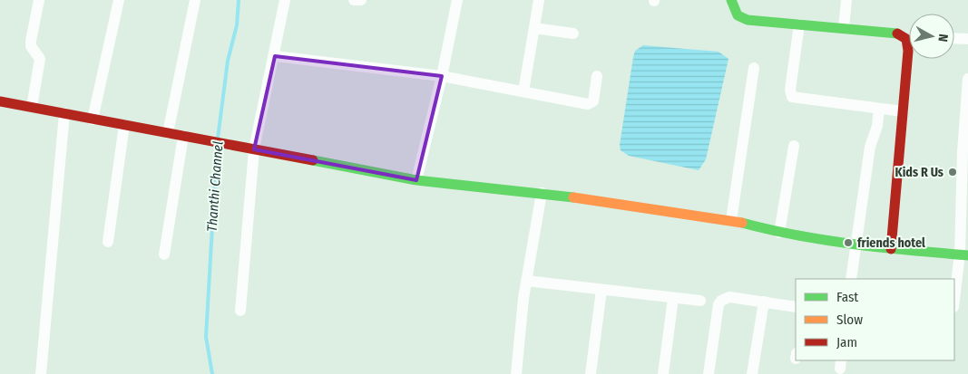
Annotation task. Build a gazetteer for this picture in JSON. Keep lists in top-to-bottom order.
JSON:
{
  "water": ["Thanthi Channel"],
  "places": ["Kids R Us", "friends hotel"],
  "legend": ["Fast", "Slow", "Jam"],
  "north": "right"
}
